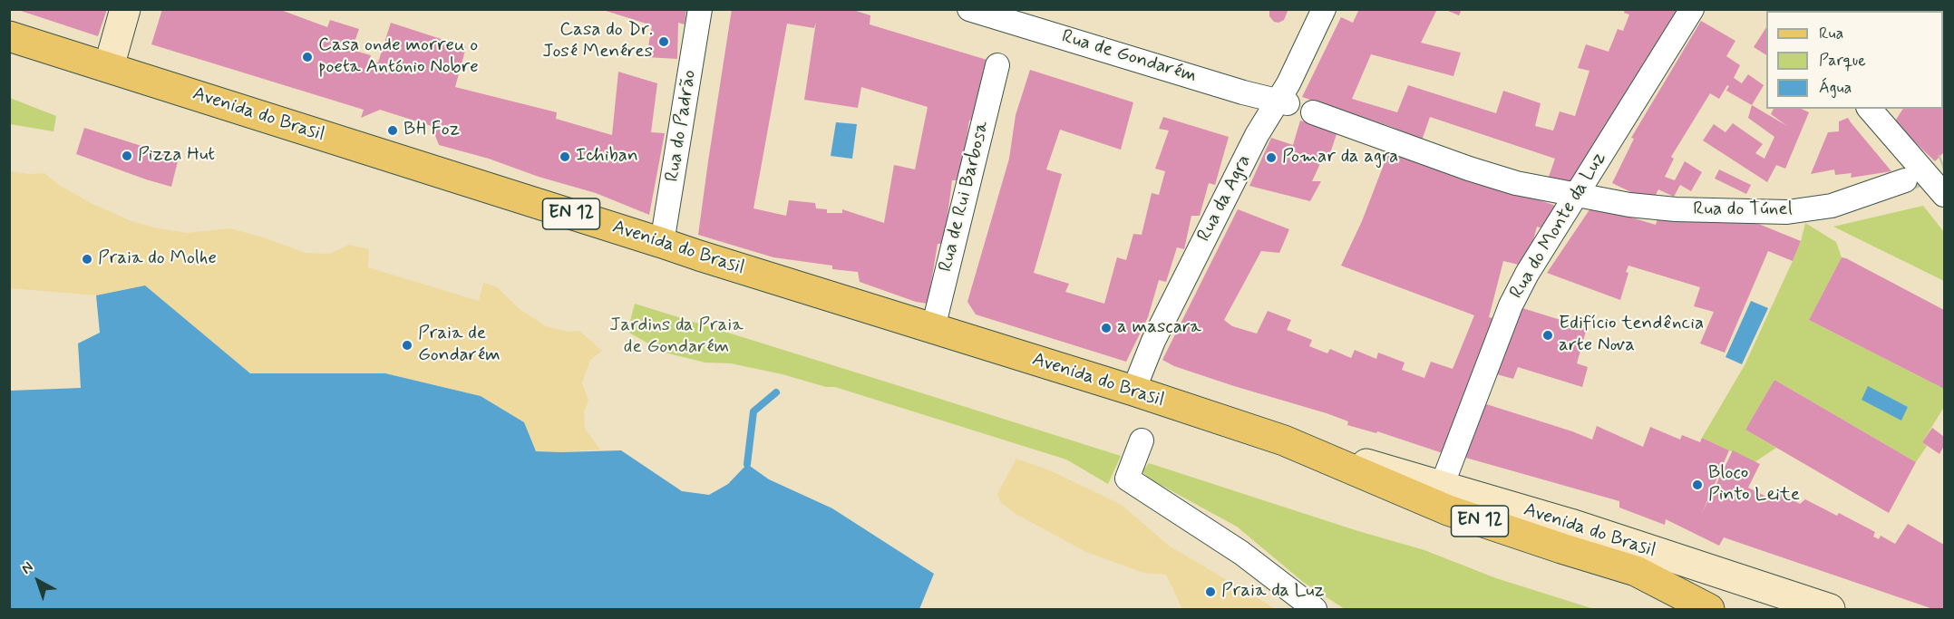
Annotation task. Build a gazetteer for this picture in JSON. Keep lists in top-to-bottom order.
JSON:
{
  "streets": {
    "main road": ["Avenida do Brasil", "EN 12"],
    "street": [
      "Rua de Gondarém",
      "Rua do Padrão",
      "Rua de Rui Barbosa",
      "Rua da Agra",
      "Rua do Túnel",
      "Rua do Monte da Luz"
    ]
  },
  "crossings": [
    ["Rua de Gondarém", "Rua da Agra"],
    ["Avenida do Brasil", "Rua do Padrão"],
    ["Avenida do Brasil", "Rua de Rui Barbosa"],
    ["Avenida do Brasil", "Rua da Agra"],
    ["Avenida do Brasil", "Rua do Monte da Luz"],
    ["Rua do Túnel", "Rua do Monte da Luz"]
  ],
  "parks": ["Jardins da Praia de Gondarém"],
  "places": [
    "Casa do Dr. José Menéres",
    "Casa onde morreu o poeta António Nobre",
    "BH Foz",
    "Pizza Hut",
    "Ichiban",
    "Pomar da agra",
    "Praia do Molhe",
    "a mascara",
    "Edifício tendência arte Nova",
    "Praia de Gondarém",
    "Bloco Pinto Leite",
    "Praia da Luz"
  ],
  "legend": ["Rua", "Parque", "Água"],
  "north": "top left"
}
